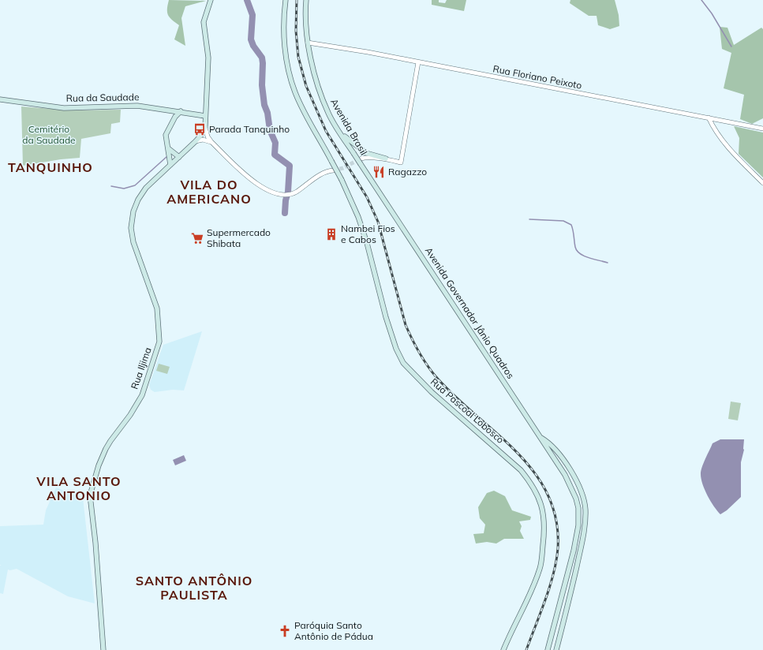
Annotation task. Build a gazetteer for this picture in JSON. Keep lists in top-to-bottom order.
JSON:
{
  "streets": {
    "main road": [
      "Rua da Saudade",
      "Avenida Brasil",
      "Avenida Governador Jânio Quadros",
      "Rua Iljima",
      "Rua Pascoal Lobosco"
    ],
    "street": ["Rua Floriano Peixoto"]
  },
  "crossings": [
    ["Rua Floriano Peixoto", "Avenida Brasil"],
    ["Avenida Brasil", "Avenida Governador Jânio Quadros"]
  ],
  "districts": [
    "TANQUINHO",
    "VILA DO AMERICANO",
    "VILA SANTO ANTONIO",
    "SANTO ANTÔNIO PAULISTA"
  ],
  "parks": ["Cemitério da Saudade"],
  "places": {
    "bus stop": ["Parada Tanquinho"],
    "restaurant": ["Ragazzo"],
    "building": ["Nambei Fios e Cabos"],
    "supermarket": ["Supermercado Shibata"],
    "church": ["Paróquia Santo Antônio de Pádua"]
  }
}
